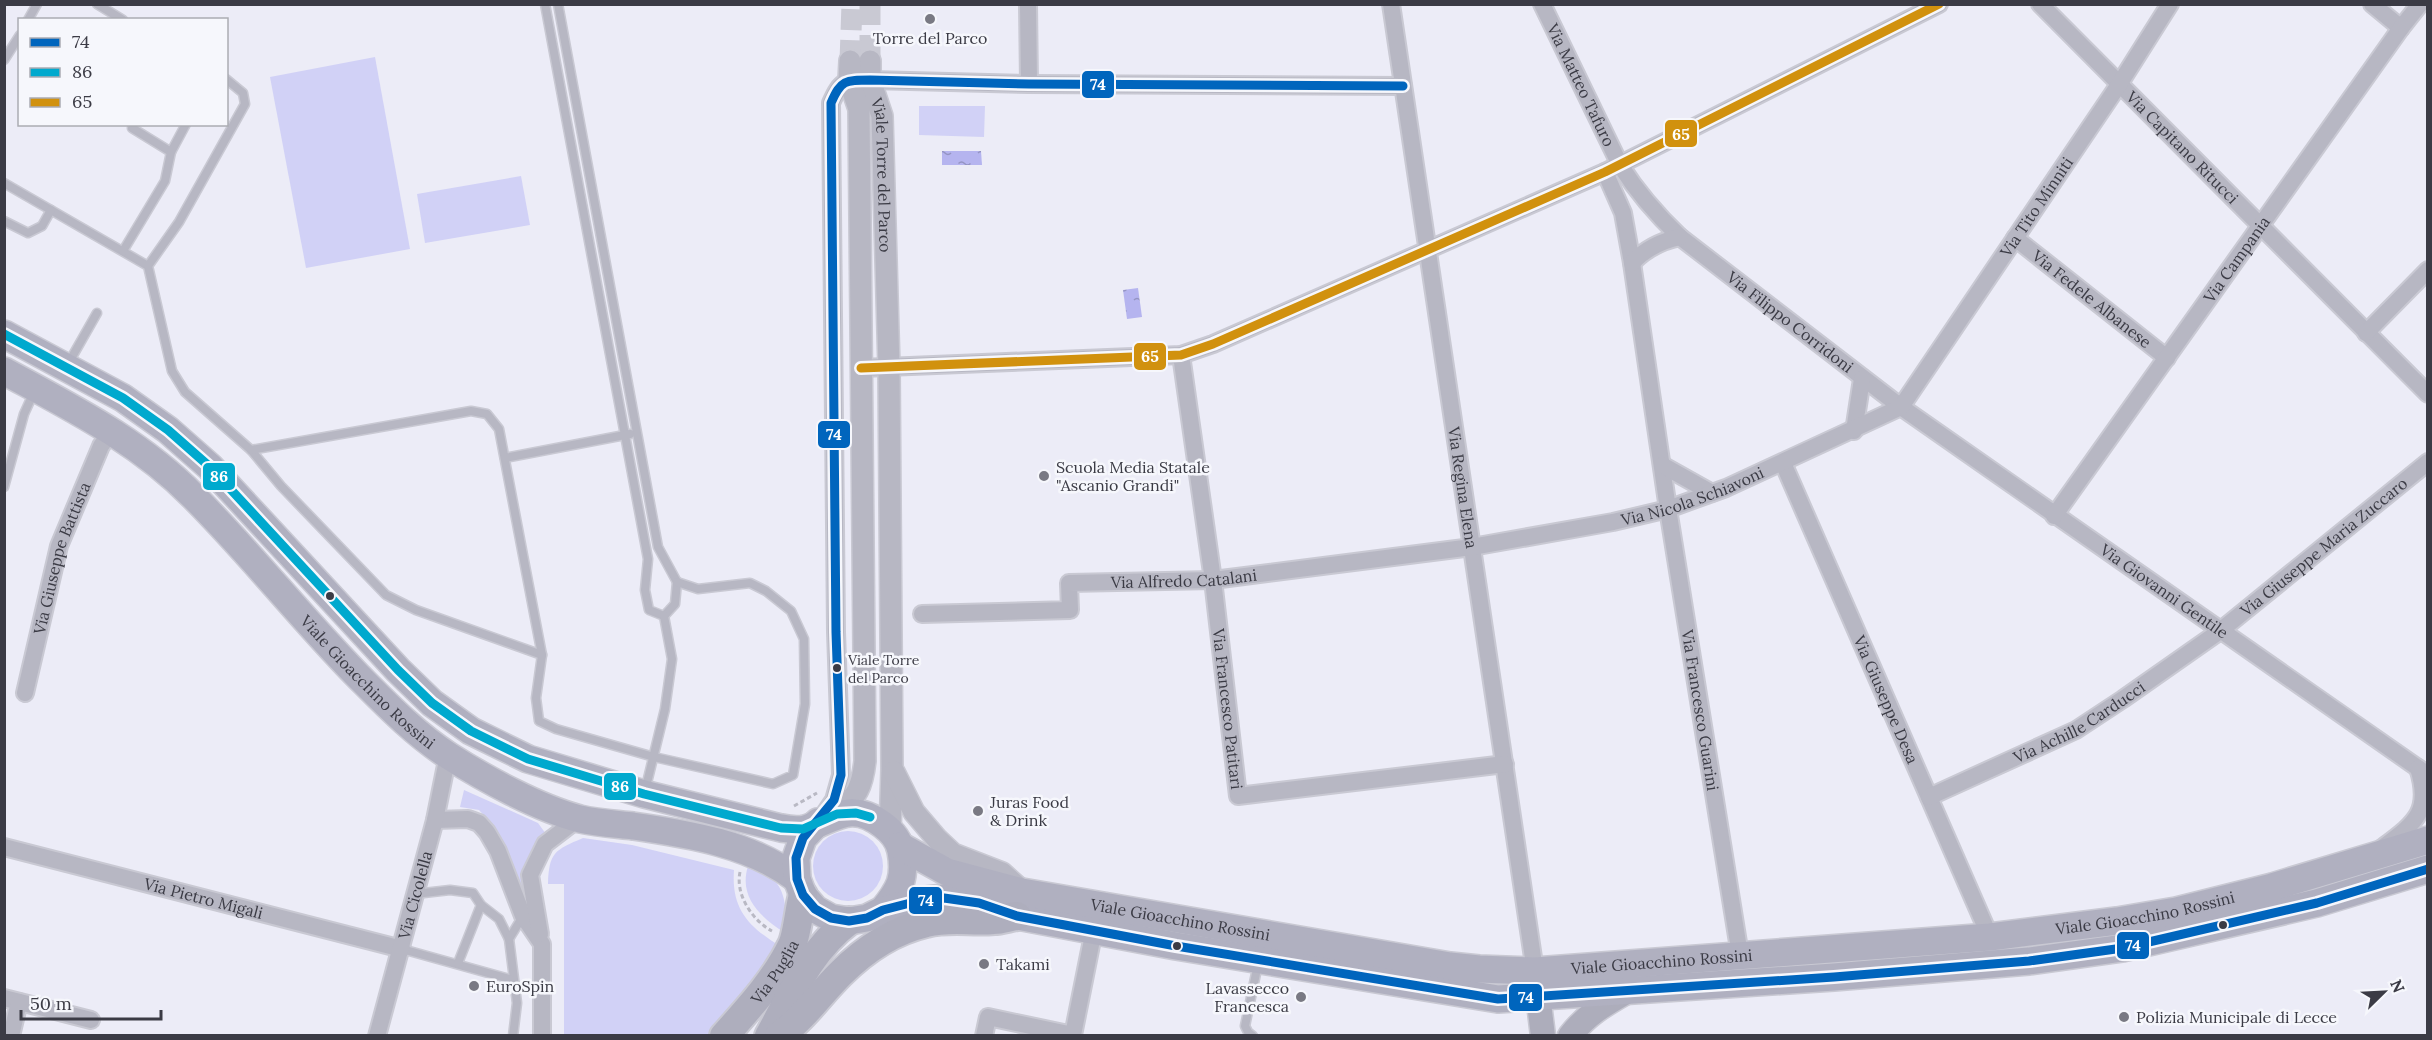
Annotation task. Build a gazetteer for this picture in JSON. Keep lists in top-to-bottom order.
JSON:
{
  "streets": {
    "highway": ["Via Puglia"],
    "main road": ["Viale Gioacchino Rossini"],
    "street": [
      "Via Matteo Tafuro",
      "Via Capitano Ritucci",
      "Viale Torre del Parco",
      "Via Tito Minniti",
      "Via Campania",
      "Via Fedele Albanese",
      "Via Filippo Corridoni",
      "Via Regina Elena",
      "Via Nicola Schiavoni",
      "Via Giuseppe Maria Zuccaro",
      "Via Giuseppe Battista",
      "Via Alfredo Catalani",
      "Via Giovanni Gentile",
      "Via Giuseppe Desa",
      "Via Francesco Patitari",
      "Via Francesco Guarini",
      "Via Achille Carducci",
      "Via Cicolella",
      "Via Pietro Migali"
    ]
  },
  "crossings": [
    ["Via Matteo Tafuro", "Via Filippo Corridoni"],
    ["Via Matteo Tafuro", "Via Francesco Guarini"],
    ["Via Capitano Ritucci", "Via Tito Minniti"],
    ["Via Capitano Ritucci", "Via Campania"],
    ["Viale Torre del Parco", "Viale Gioacchino Rossini"],
    ["Viale Torre del Parco", "Via Puglia"],
    ["Via Tito Minniti", "Via Fedele Albanese"],
    ["Via Tito Minniti", "Via Filippo Corridoni"],
    ["Via Tito Minniti", "Via Nicola Schiavoni"],
    ["Via Tito Minniti", "Via Giovanni Gentile"],
    ["Via Campania", "Via Fedele Albanese"],
    ["Via Campania", "Via Giovanni Gentile"],
    ["Via Filippo Corridoni", "Via Nicola Schiavoni"],
    ["Via Filippo Corridoni", "Via Giovanni Gentile"],
    ["Via Filippo Corridoni", "Via Francesco Guarini"],
    ["Via Regina Elena", "Via Nicola Schiavoni"],
    ["Via Regina Elena", "Via Alfredo Catalani"],
    ["Via Regina Elena", "Viale Gioacchino Rossini"],
    ["Via Regina Elena", "Via Francesco Patitari"],
    ["Via Nicola Schiavoni", "Via Alfredo Catalani"],
    ["Via Nicola Schiavoni", "Via Giovanni Gentile"],
    ["Via Nicola Schiavoni", "Via Giuseppe Desa"],
    ["Via Nicola Schiavoni", "Via Francesco Guarini"],
    ["Via Giuseppe Maria Zuccaro", "Via Giovanni Gentile"],
    ["Via Giuseppe Maria Zuccaro", "Via Achille Carducci"],
    ["Via Giuseppe Battista", "Viale Gioacchino Rossini"],
    ["Via Alfredo Catalani", "Via Francesco Patitari"],
    ["Via Giovanni Gentile", "Via Achille Carducci"],
    ["Viale Gioacchino Rossini", "Via Giuseppe Desa"],
    ["Viale Gioacchino Rossini", "Via Francesco Guarini"],
    ["Viale Gioacchino Rossini", "Via Cicolella"],
    ["Viale Gioacchino Rossini", "Via Puglia"],
    ["Via Giuseppe Desa", "Via Achille Carducci"],
    ["Via Cicolella", "Via Pietro Migali"]
  ],
  "places": [
    "Torre del Parco",
    "Scuola Media Statale \"Ascanio Grandi\"",
    "Viale Torre del Parco",
    "Juras Food & Drink",
    "Takami",
    "EuroSpin",
    "Lavassecco Francesca",
    "Polizia Municipale di Lecce"
  ],
  "lines": ["transit line 65", "transit line 74", "transit line 86"],
  "legend": ["74", "86", "65"],
  "scale_bar": "50 m",
  "north": "top right"
}
